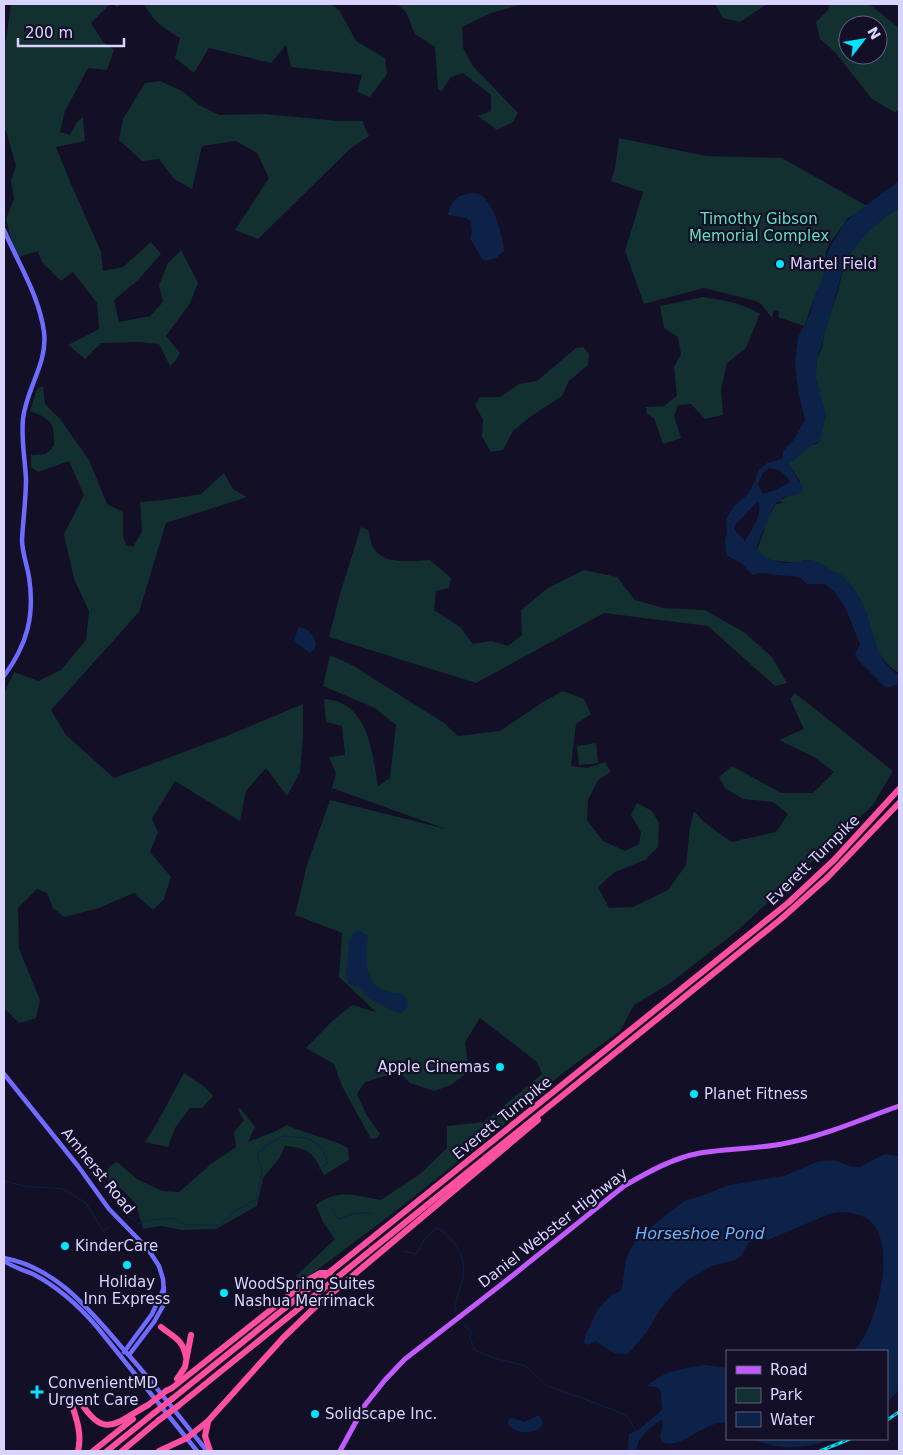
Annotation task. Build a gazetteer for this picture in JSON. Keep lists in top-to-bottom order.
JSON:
{
  "streets": {
    "highway": ["Everett Turnpike"],
    "main road": ["Daniel Webster Highway"],
    "street": ["Amherst Road"]
  },
  "water": ["Horseshoe Pond"],
  "parks": ["Timothy Gibson Memorial Complex"],
  "places": {
    "other": [
      "Martel Field",
      "Apple Cinemas",
      "Planet Fitness",
      "KinderCare",
      "Holiday Inn Express",
      "WoodSpring Suites Nashua Merrimack",
      "Solidscape Inc."
    ],
    "health": ["ConvenientMD Urgent Care"]
  },
  "legend": ["Road", "Park", "Water"],
  "scale_bar": "200 m",
  "north": "top right"
}
